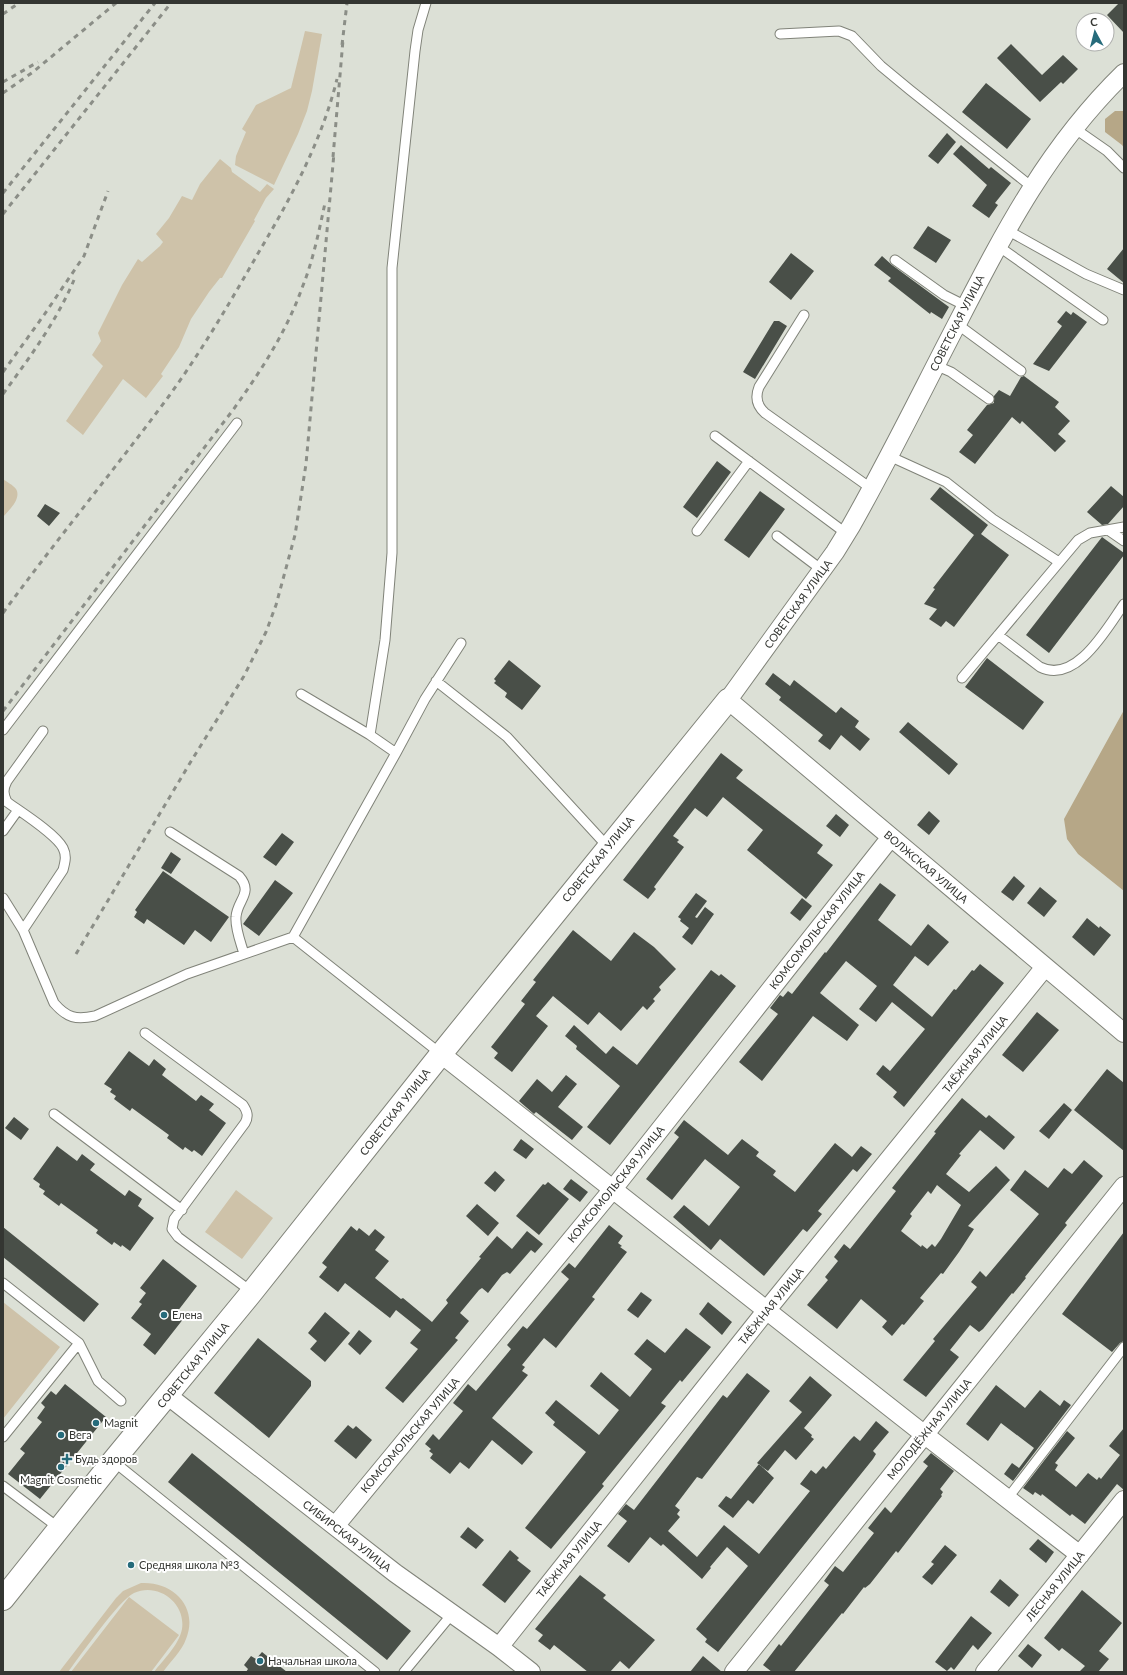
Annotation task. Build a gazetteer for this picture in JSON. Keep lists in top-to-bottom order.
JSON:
{
  "streets": {
    "street": [
      "СОВЕТСКАЯ УЛИЦА",
      "ВОЛЖСКАЯ УЛИЦА",
      "КОМСОМОЛЬСКАЯ УЛИЦА",
      "ТАЁЖНАЯ УЛИЦА",
      "МОЛОДЁЖНАЯ УЛИЦА",
      "СИБИРСКАЯ УЛИЦА",
      "ЛЕСНАЯ УЛИЦА"
    ]
  },
  "crossings": [
    ["СОВЕТСКАЯ УЛИЦА", "ВОЛЖСКАЯ УЛИЦА"],
    ["СОВЕТСКАЯ УЛИЦА", "СИБИРСКАЯ УЛИЦА"],
    ["ВОЛЖСКАЯ УЛИЦА", "КОМСОМОЛЬСКАЯ УЛИЦА"],
    ["ВОЛЖСКАЯ УЛИЦА", "ТАЁЖНАЯ УЛИЦА"],
    ["КОМСОМОЛЬСКАЯ УЛИЦА", "СИБИРСКАЯ УЛИЦА"],
    ["ТАЁЖНАЯ УЛИЦА", "СИБИРСКАЯ УЛИЦА"]
  ],
  "places": {
    "other": [
      "Елена",
      "Magnit",
      "Вега",
      "Magnit Cosmetic",
      "Средняя школа №3",
      "Начальная школа"
    ],
    "health": ["Будь здоров"]
  },
  "north": "top"
}
